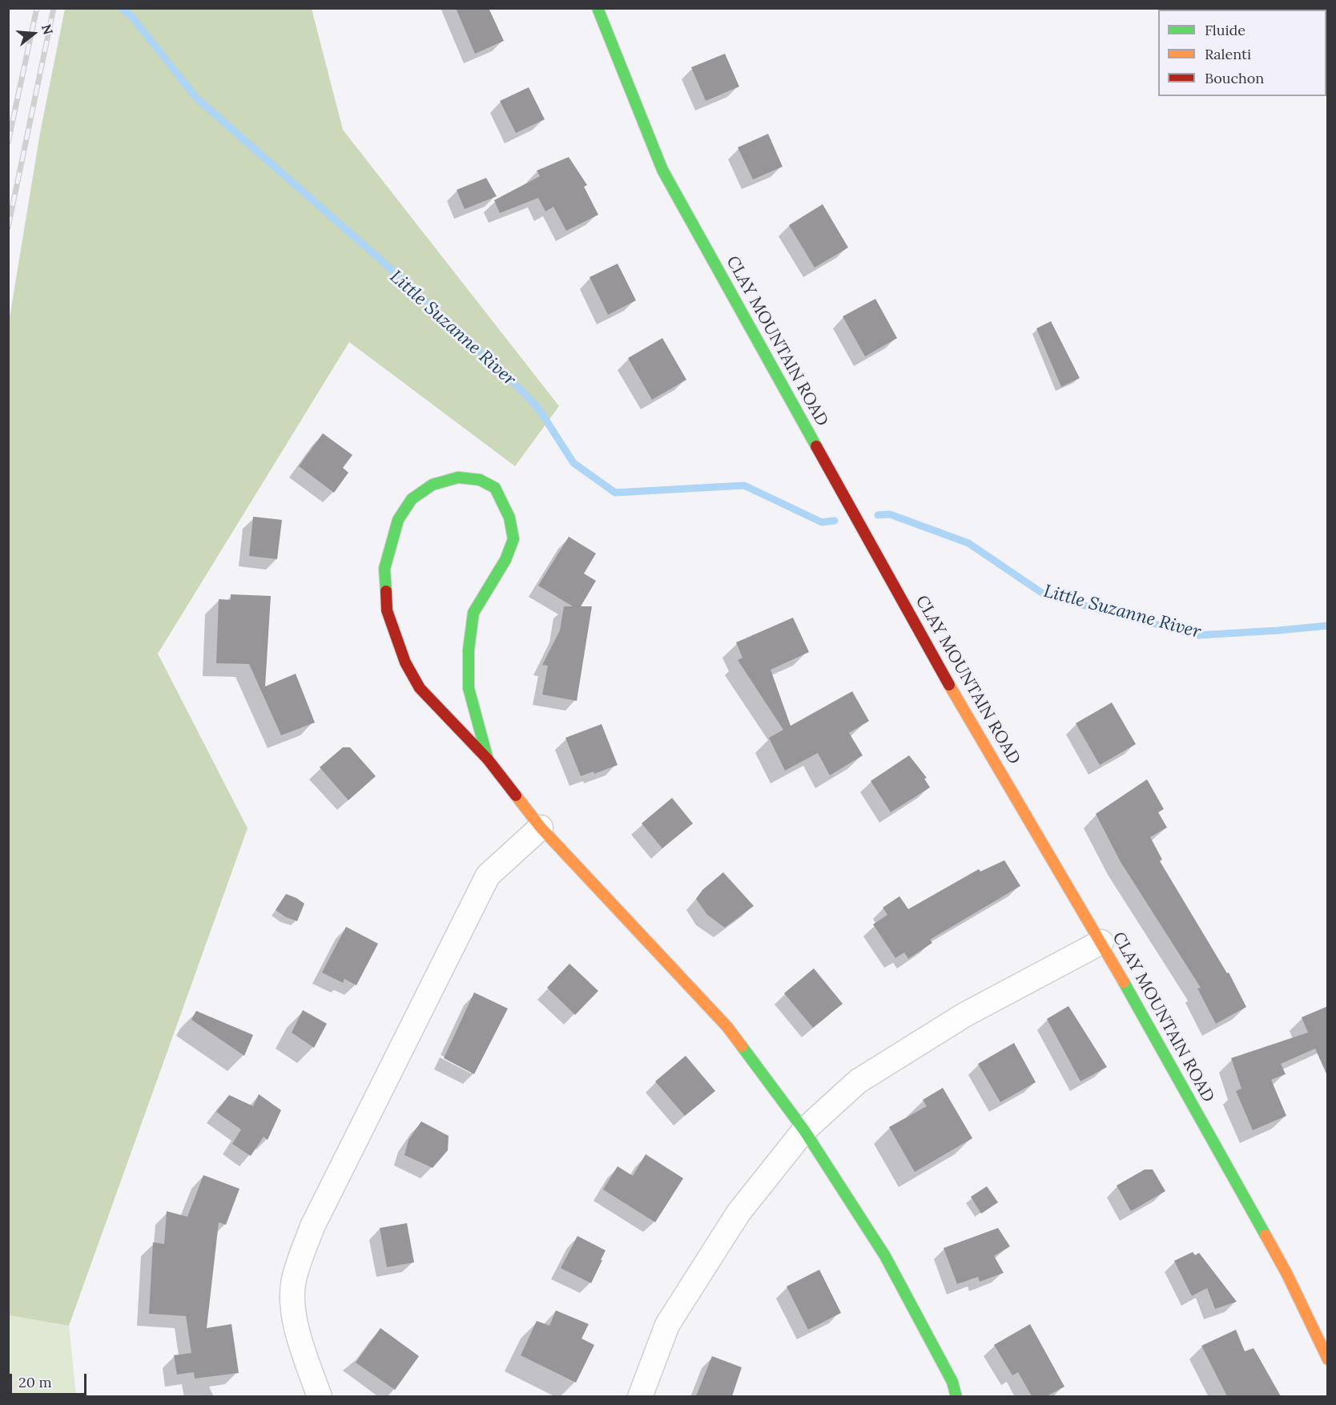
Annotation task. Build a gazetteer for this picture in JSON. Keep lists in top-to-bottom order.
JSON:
{
  "streets": {
    "street": ["CLAY MOUNTAIN ROAD"]
  },
  "water": ["Little Suzanne River"],
  "legend": ["Fluide", "Ralenti", "Bouchon"],
  "scale_bar": "20 m",
  "north": "right"
}
